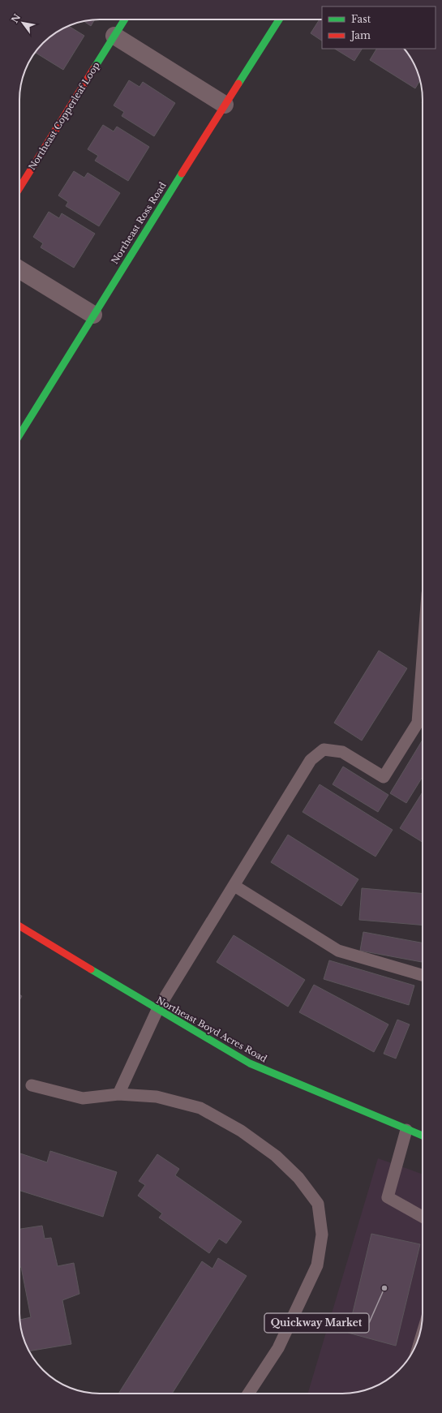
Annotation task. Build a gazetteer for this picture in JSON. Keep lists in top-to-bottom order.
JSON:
{
  "streets": {
    "street": ["Northeast Copperleaf Loop", "Northeast Ross Road", "Northeast Boyd Acres Road"]
  },
  "places": ["Quickway Market"],
  "legend": ["Fast", "Jam"],
  "north": "top left"
}
